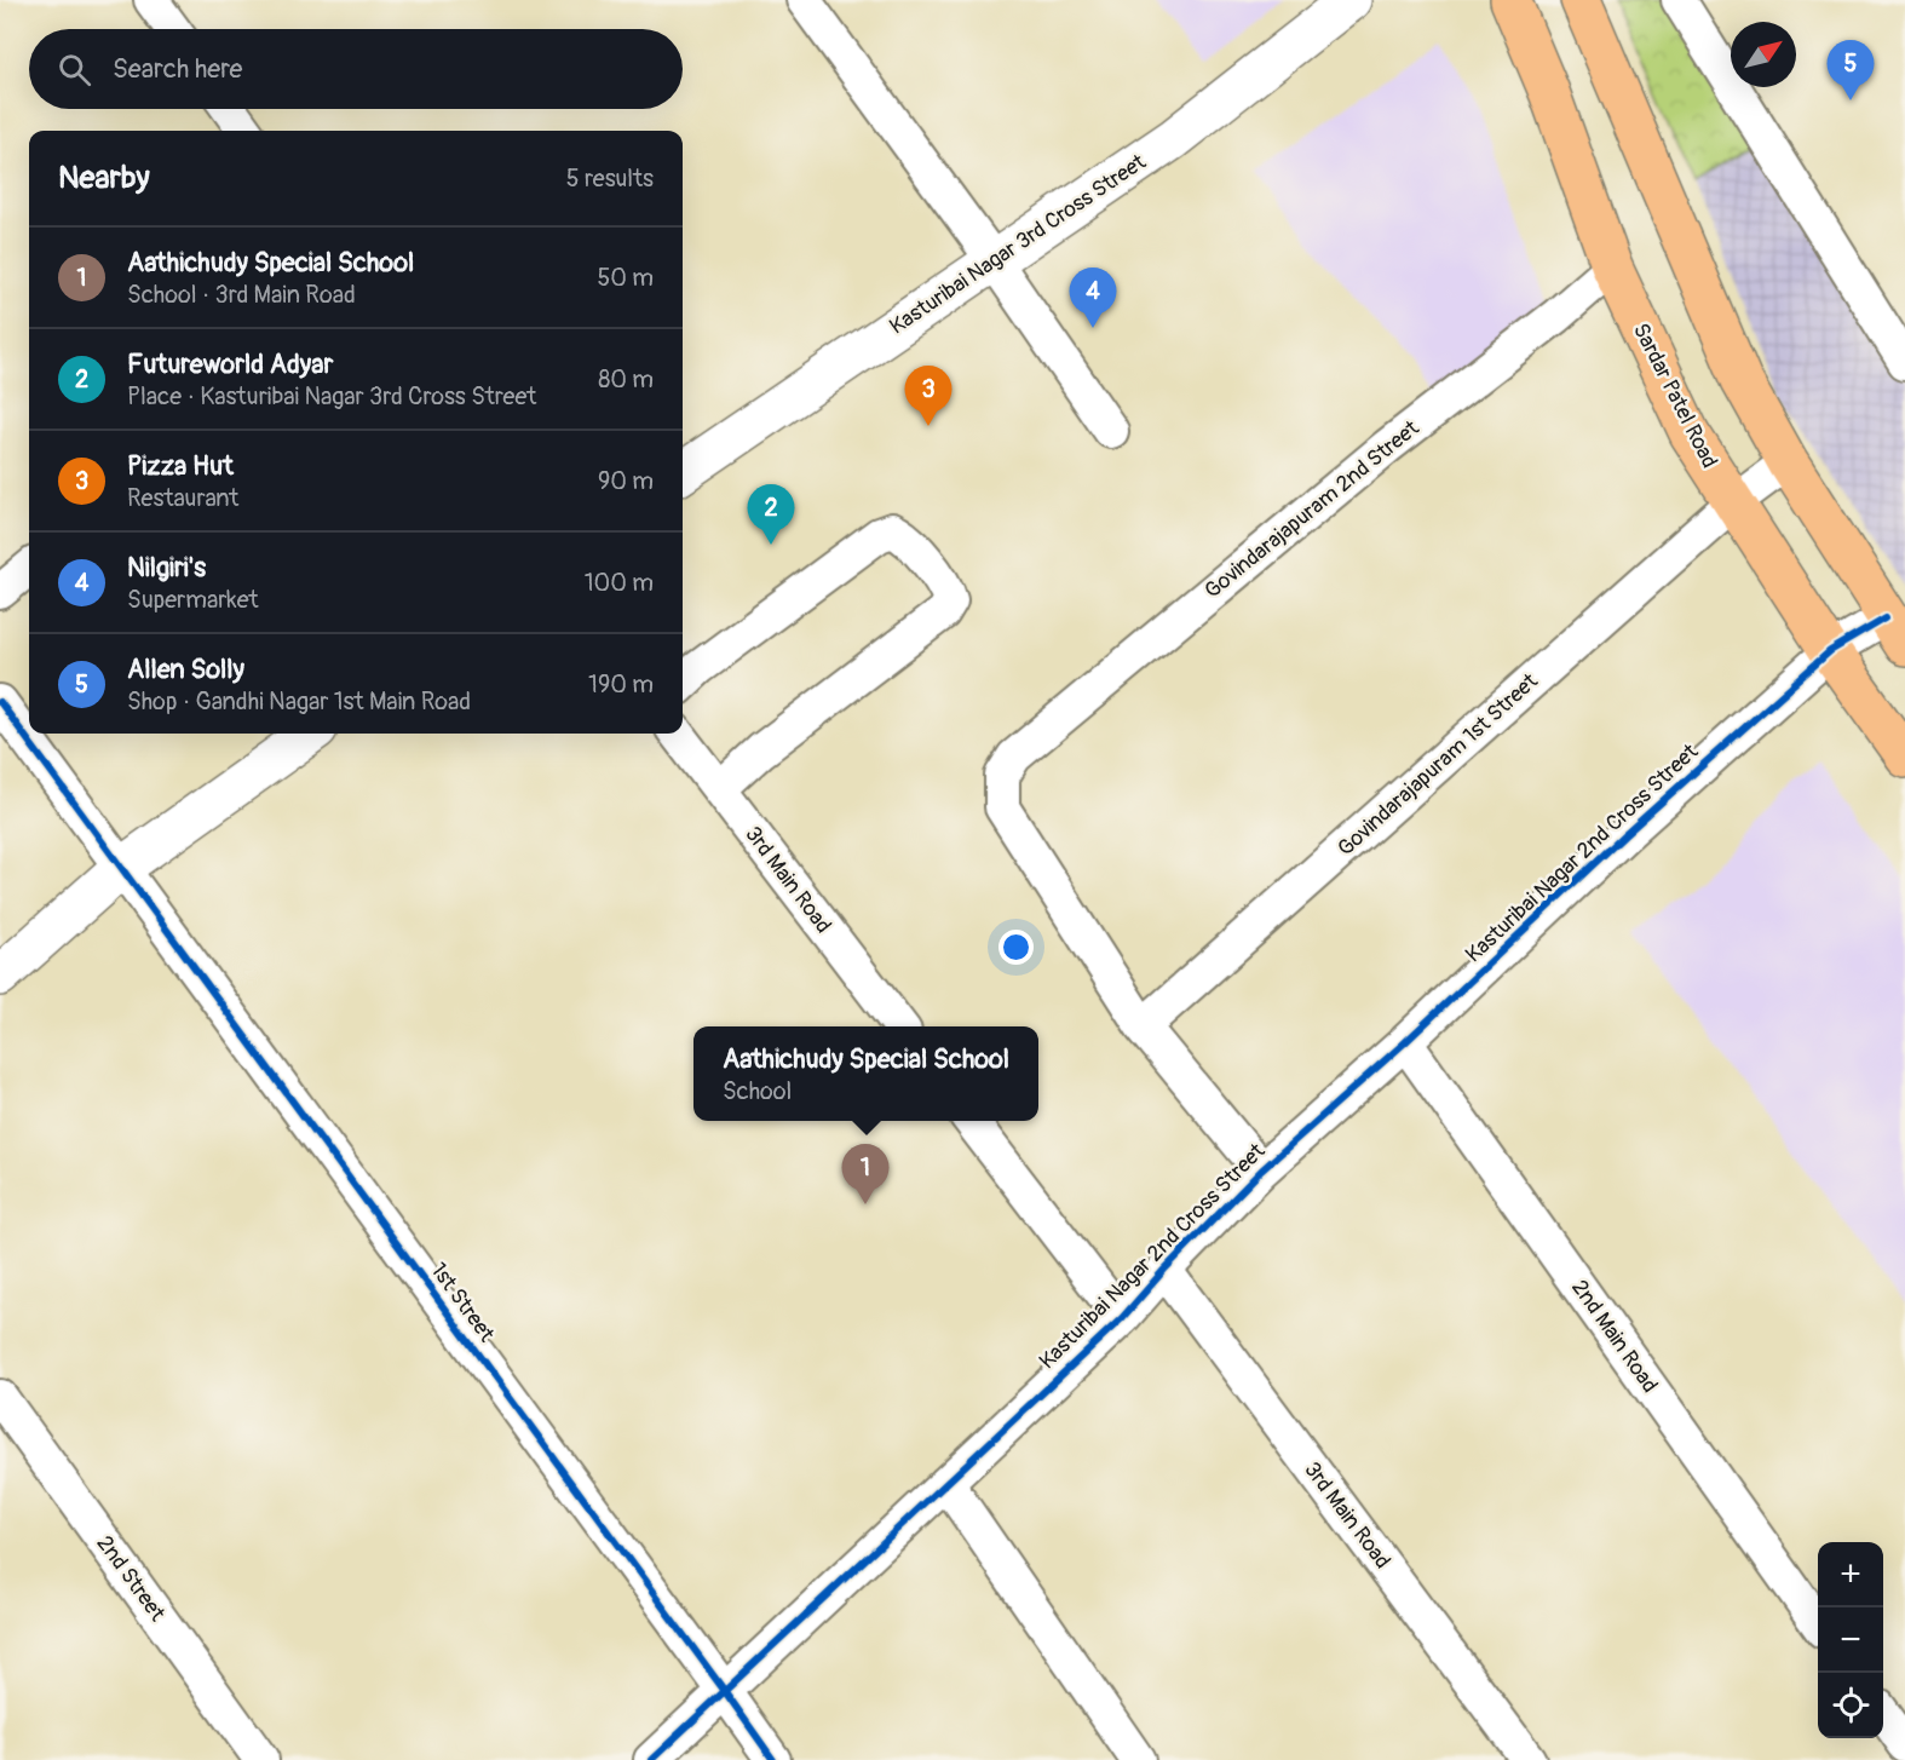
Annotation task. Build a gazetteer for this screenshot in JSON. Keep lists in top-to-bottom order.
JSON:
{
  "streets": {
    "main road": ["Sardar Patel Road"],
    "street": [
      "Kasturibai Nagar 3rd Cross Street",
      "Govindarajapuram 2nd Street",
      "Govindarajapuram 1st Street",
      "Kasturibai Nagar 2nd Cross Street",
      "3rd Main Road",
      "1st Street",
      "2nd Main Road",
      "2nd Street"
    ]
  },
  "crossings": [
    ["Sardar Patel Road", "Govindarajapuram 2nd Street"],
    ["Sardar Patel Road", "Govindarajapuram 1st Street"],
    ["Sardar Patel Road", "Kasturibai Nagar 2nd Cross Street"],
    ["Govindarajapuram 2nd Street", "Govindarajapuram 1st Street"],
    ["Kasturibai Nagar 2nd Cross Street", "3rd Main Road"],
    ["Kasturibai Nagar 2nd Cross Street", "1st Street"],
    ["Kasturibai Nagar 2nd Cross Street", "2nd Main Road"]
  ],
  "north": "top right",
  "page": {
    "search": "Search here",
    "pins": [
      "5",
      "4",
      "3",
      "2",
      "1"
    ],
    "heading": ["Nearby", "5 results"],
    "list": [
      {
        "mark": "1",
        "name": "Aathichudy Special School",
        "note": "School · 3rd Main Road",
        "value": "50 m"
      },
      {
        "mark": "2",
        "name": "Futureworld Adyar",
        "note": "Place · Kasturibai Nagar 3rd Cross Street",
        "value": "80 m"
      },
      {
        "mark": "3",
        "name": "Pizza Hut",
        "note": "Restaurant",
        "value": "90 m"
      },
      {
        "mark": "4",
        "name": "Nilgiri's",
        "note": "Supermarket",
        "value": "100 m"
      },
      {
        "mark": "5",
        "name": "Allen Solly",
        "note": "Shop · Gandhi Nagar 1st Main Road",
        "value": "190 m"
      }
    ],
    "popup": ["Aathichudy Special School", "School"],
    "map_buttons": ["+", "−"]
  }
}
